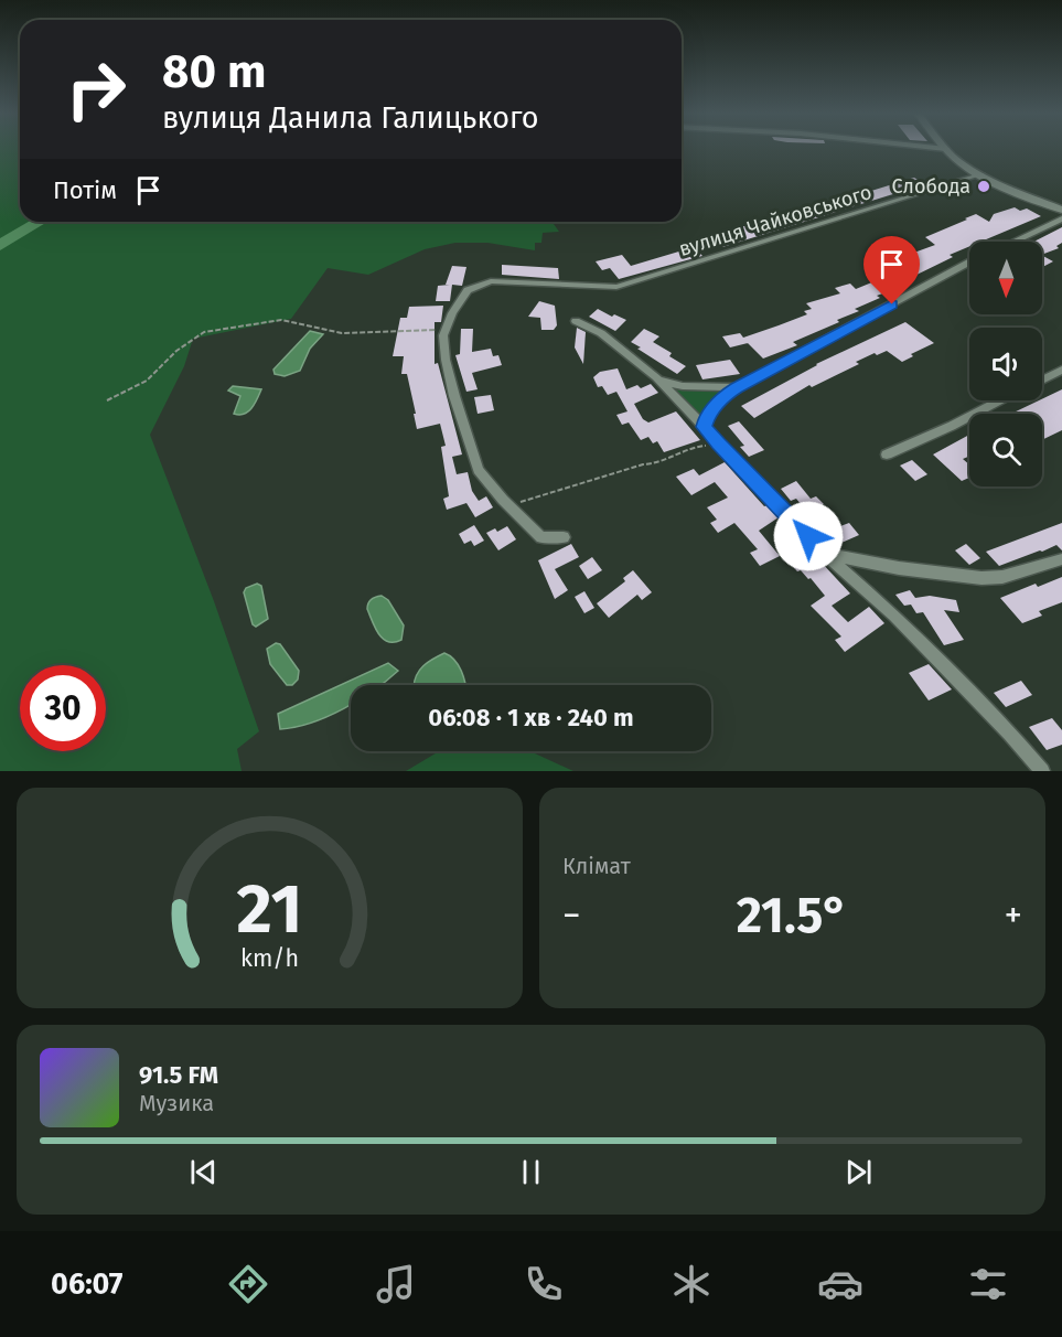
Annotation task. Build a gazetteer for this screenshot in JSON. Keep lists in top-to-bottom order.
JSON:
{
  "streets": {
    "street": ["вулиця Чайковського"]
  },
  "places": ["Слобода"],
  "north": "bottom",
  "page": {
    "turn": ["80 m", "вулиця Данила Галицького"],
    "then": "Потім",
    "limit": "30",
    "trip": "06:08 · 1 хв · 240 m",
    "tile": "Клімат",
    "heat": ["−", "21.5°", "+"],
    "song": ["91.5 FM", "Музика"],
    "tabs": "06:07",
    "gauge": ["21", "km/h"]
  }
}
